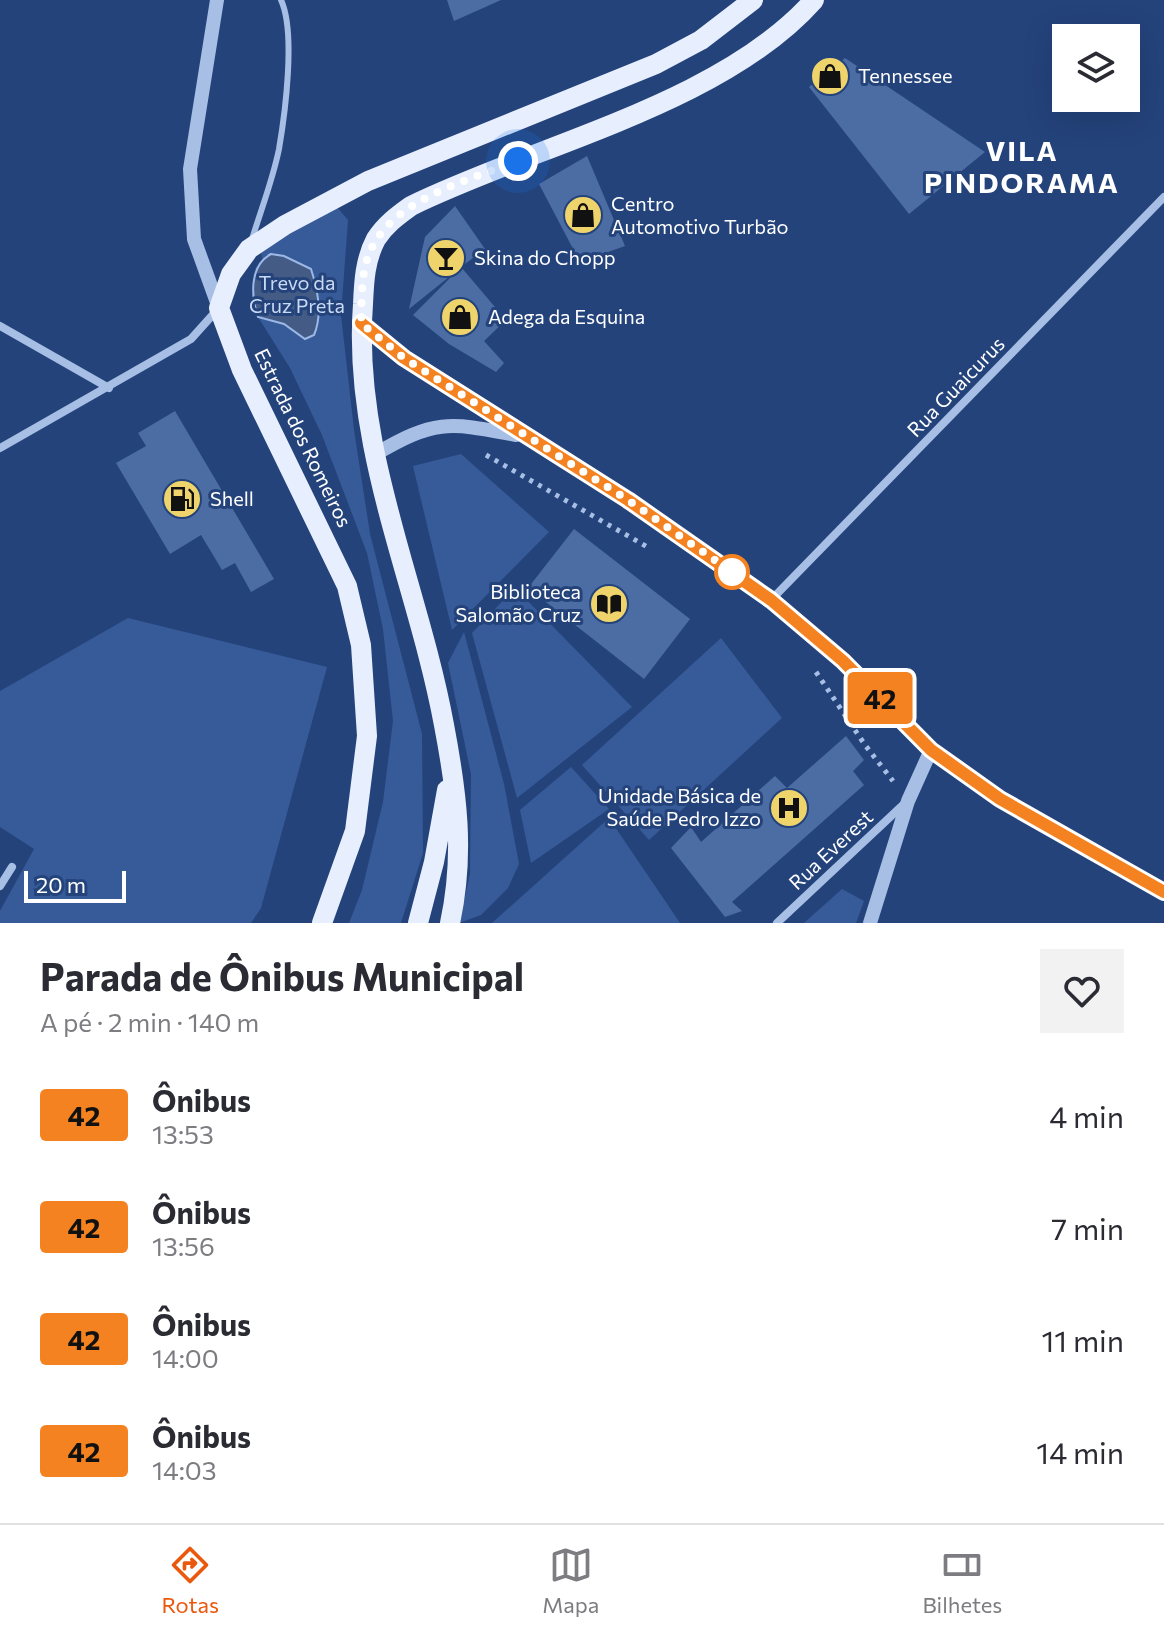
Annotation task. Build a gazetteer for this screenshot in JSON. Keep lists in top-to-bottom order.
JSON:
{
  "streets": {
    "main road": ["Estrada dos Romeiros"],
    "street": ["Rua Guaicurus", "Rua Everest"]
  },
  "districts": ["VILA PINDORAMA"],
  "parks": ["Trevo da Cruz Preta"],
  "places": {
    "shop": ["Tennessee", "Centro Automotivo Turbão", "Adega da Esquina"],
    "bar": ["Skina do Chopp"],
    "fuel station": ["Shell"],
    "library": ["Biblioteca Salomão Cruz"],
    "hospital": ["Unidade Básica de Saúde Pedro Izzo"]
  },
  "lines": ["bus line 42"],
  "scale_bar": "20 m",
  "page": {
    "on_map": "42",
    "scale": "20 m",
    "heading": ["Parada de Ônibus Municipal", "A pé · 2 min · 140 m"],
    "list": [
      {
        "mark": "42",
        "name": "Ônibus",
        "note": "13:53",
        "value": "4 min"
      },
      {
        "mark": "42",
        "name": "Ônibus",
        "note": "13:56",
        "value": "7 min"
      },
      {
        "mark": "42",
        "name": "Ônibus",
        "note": "14:00",
        "value": "11 min"
      },
      {
        "mark": "42",
        "name": "Ônibus",
        "note": "14:03",
        "value": "14 min"
      }
    ],
    "tabs": ["Rotas", "Mapa", "Bilhetes"]
  }
}
